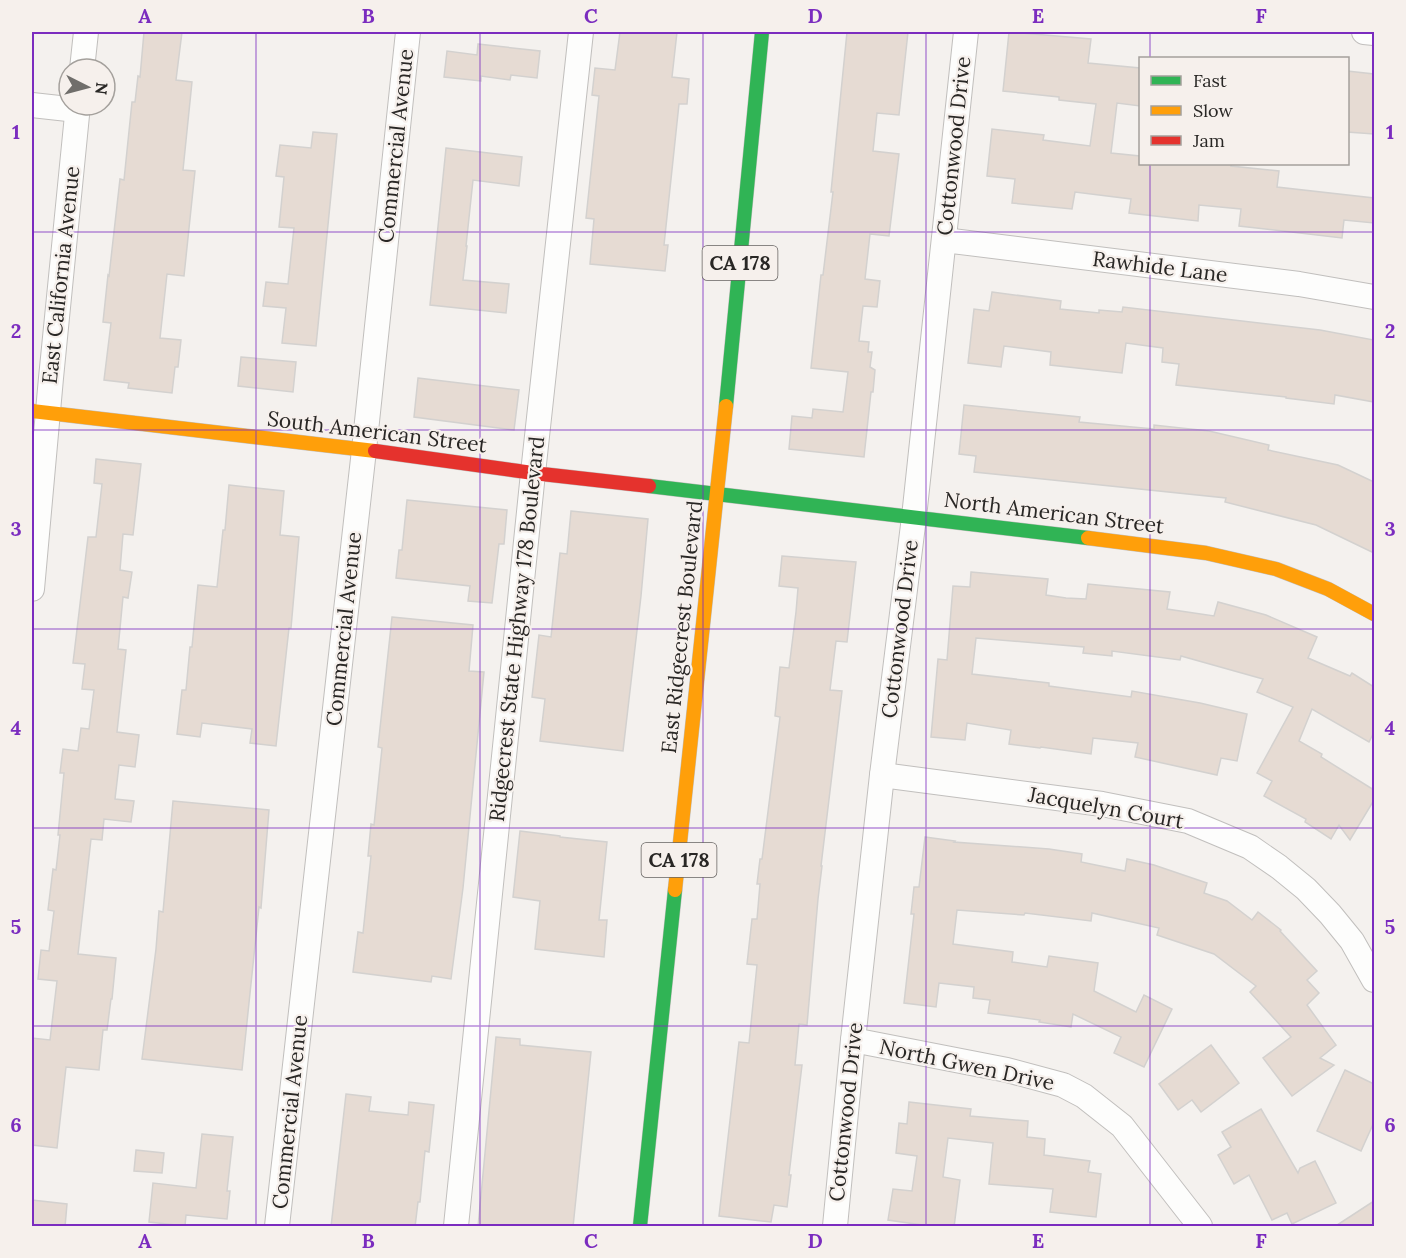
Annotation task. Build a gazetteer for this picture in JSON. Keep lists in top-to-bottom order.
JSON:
{
  "streets": {
    "street": [
      "Commercial Avenue",
      "Cottonwood Drive",
      "CA 178",
      "Rawhide Lane",
      "East California Avenue",
      "South American Street",
      "North American Street",
      "East Ridgecrest Boulevard",
      "Ridgecrest State Highway 178 Boulevard",
      "Jacquelyn Court",
      "North Gwen Drive"
    ]
  },
  "crossings": [
    ["Commercial Avenue", "South American Street"],
    ["Cottonwood Drive", "Rawhide Lane"],
    ["Cottonwood Drive", "North American Street"],
    ["Cottonwood Drive", "Jacquelyn Court"],
    ["Cottonwood Drive", "North Gwen Drive"],
    ["East California Avenue", "South American Street"],
    ["South American Street", "North American Street"],
    ["South American Street", "East Ridgecrest Boulevard"],
    ["South American Street", "Ridgecrest State Highway 178 Boulevard"],
    ["North American Street", "East Ridgecrest Boulevard"]
  ],
  "legend": ["Fast", "Slow", "Jam"],
  "north": "right",
  "grid": {
    "columns": [
      "A",
      "B",
      "C",
      "D",
      "E",
      "F"
    ],
    "rows": [
      "1",
      "2",
      "3",
      "4",
      "5",
      "6"
    ]
  }
}
